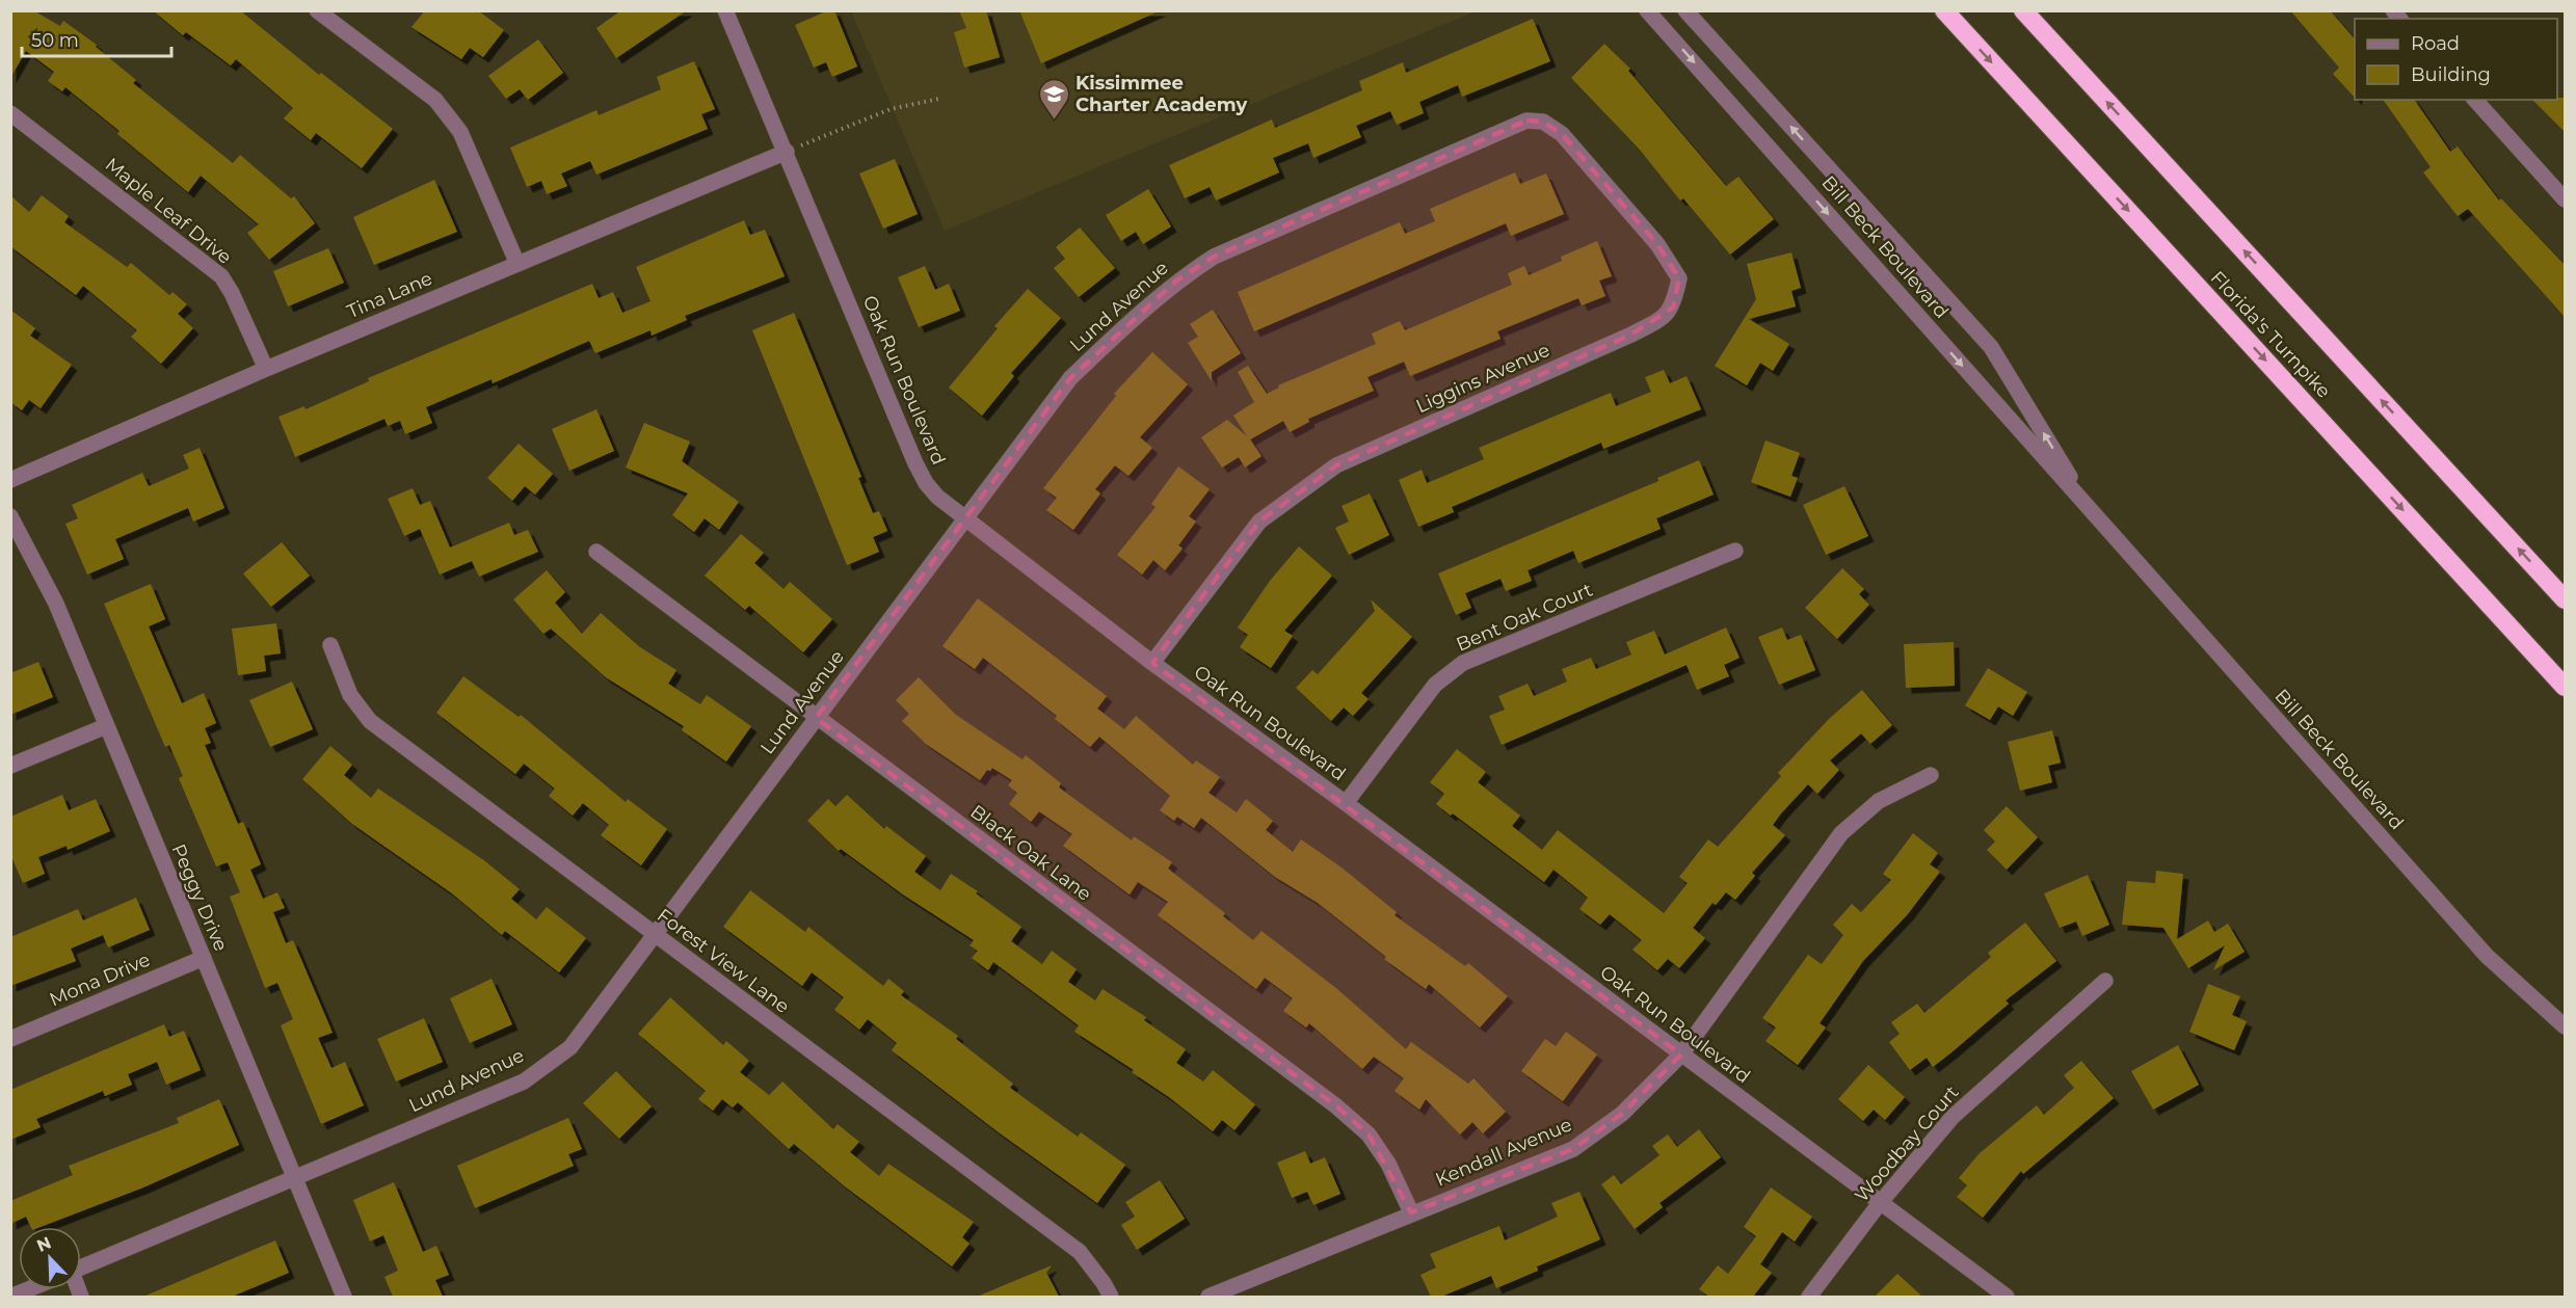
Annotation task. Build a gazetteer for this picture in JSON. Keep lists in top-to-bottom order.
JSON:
{
  "streets": {
    "highway": ["Florida's Turnpike"],
    "street": [
      "Maple Leaf Drive",
      "Bill Beck Boulevard",
      "Tina Lane",
      "Lund Avenue",
      "Liggins Avenue",
      "Oak Run Boulevard",
      "Bent Oak Court",
      "Black Oak Lane",
      "Peggy Drive",
      "Forest View Lane",
      "Mona Drive",
      "Woodbay Court",
      "Kendall Avenue"
    ]
  },
  "crossings": [
    ["Maple Leaf Drive", "Tina Lane"],
    ["Tina Lane", "Oak Run Boulevard"],
    ["Lund Avenue", "Liggins Avenue"],
    ["Lund Avenue", "Oak Run Boulevard"],
    ["Lund Avenue", "Black Oak Lane"],
    ["Lund Avenue", "Peggy Drive"],
    ["Lund Avenue", "Forest View Lane"],
    ["Liggins Avenue", "Oak Run Boulevard"],
    ["Oak Run Boulevard", "Bent Oak Court"],
    ["Oak Run Boulevard", "Woodbay Court"],
    ["Oak Run Boulevard", "Kendall Avenue"],
    ["Black Oak Lane", "Kendall Avenue"],
    ["Peggy Drive", "Mona Drive"]
  ],
  "places": {
    "school or university": ["Kissimmee Charter Academy"]
  },
  "legend": ["Road", "Building"],
  "scale_bar": "50 m",
  "north": "top left"
}
